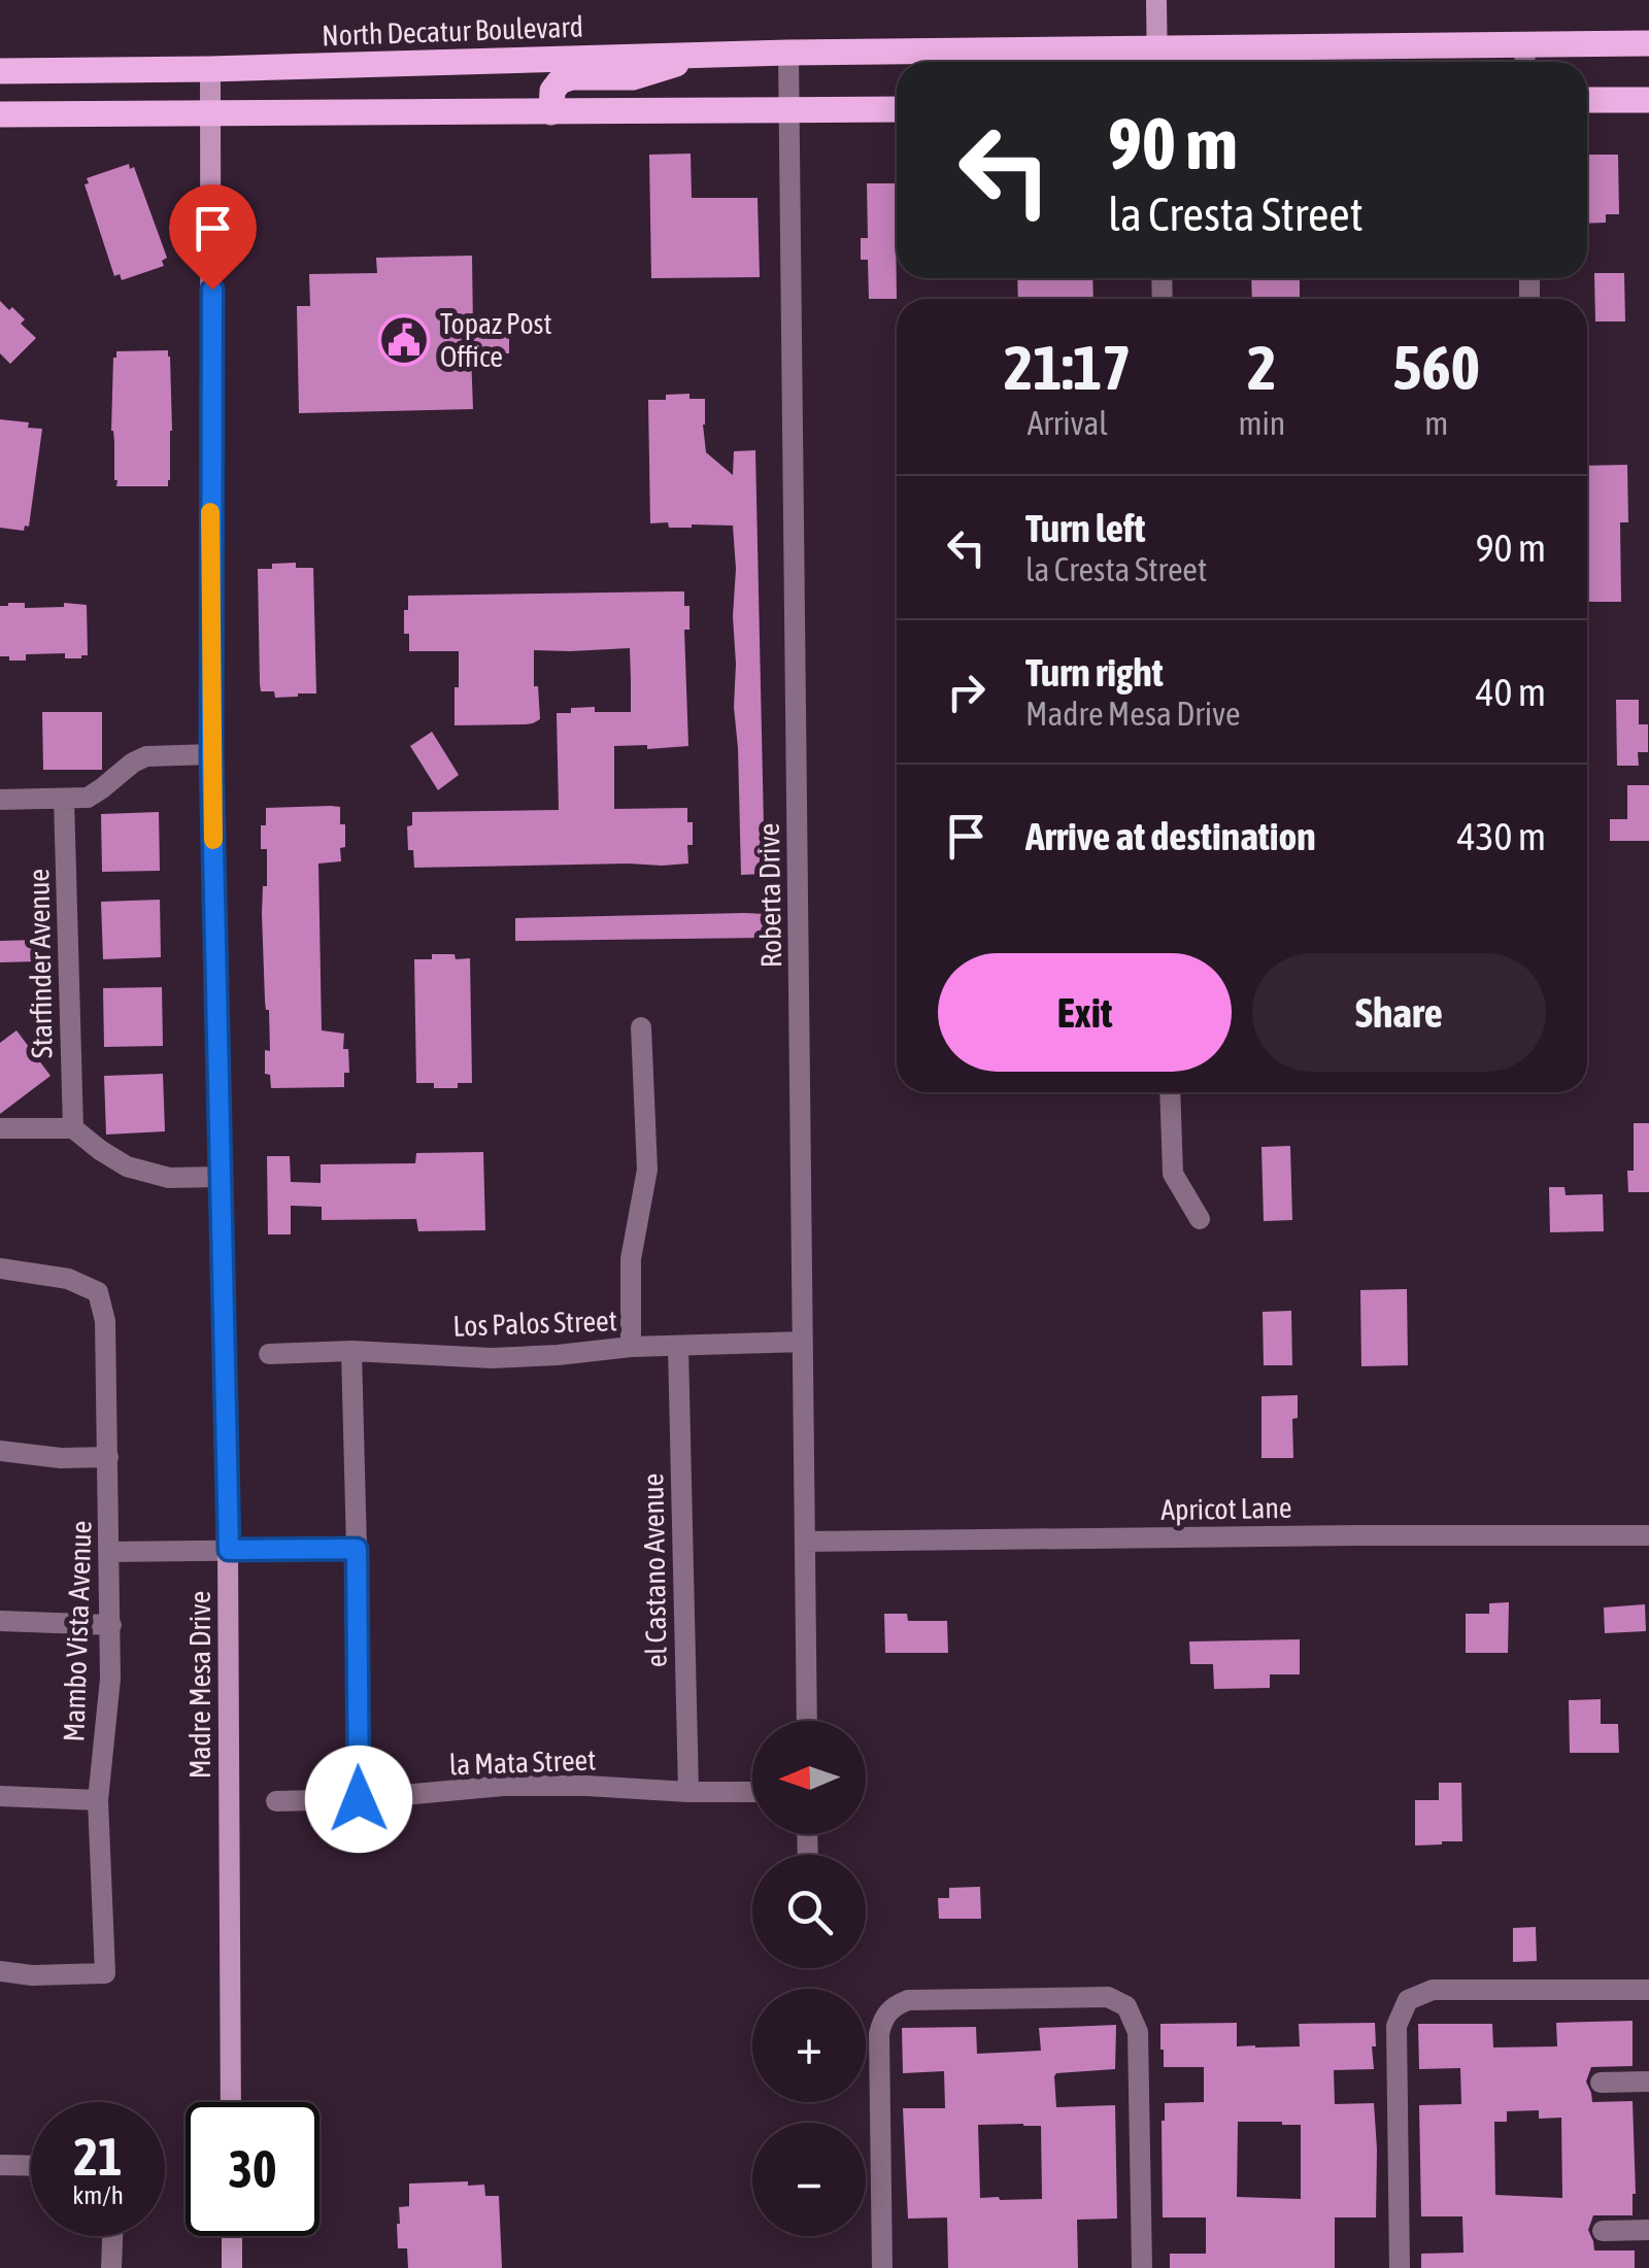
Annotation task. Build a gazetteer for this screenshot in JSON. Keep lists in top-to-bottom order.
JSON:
{
  "streets": {
    "main road": ["North Decatur Boulevard"],
    "street": [
      "Roberta Drive",
      "Starfinder Avenue",
      "Los Palos Street",
      "Apricot Lane",
      "el Castano Avenue",
      "Mambo Vista Avenue",
      "Madre Mesa Drive",
      "la Mata Street"
    ]
  },
  "crossings": [
    ["North Decatur Boulevard", "Roberta Drive"],
    ["North Decatur Boulevard", "Madre Mesa Drive"],
    ["Roberta Drive", "Los Palos Street"],
    ["Roberta Drive", "Apricot Lane"],
    ["Los Palos Street", "el Castano Avenue"],
    ["el Castano Avenue", "la Mata Street"]
  ],
  "places": {
    "public building": ["Topaz Post Office"]
  },
  "north": "left",
  "page": {
    "turn": ["90 m", "la Cresta Street"],
    "eta": [
      "21:17",
      "Arrival",
      "2",
      "min",
      "560",
      "m"
    ],
    "list": [
      {
        "name": "Turn left",
        "note": "la Cresta Street",
        "value": "90 m"
      },
      {
        "name": "Turn right",
        "note": "Madre Mesa Drive",
        "value": "40 m"
      },
      {
        "name": "Arrive at destination",
        "value": "430 m"
      }
    ],
    "buttons": ["Exit", "Share"],
    "map_buttons": ["+", "−"],
    "speed": "21 km/h",
    "limit": "30"
  }
}
